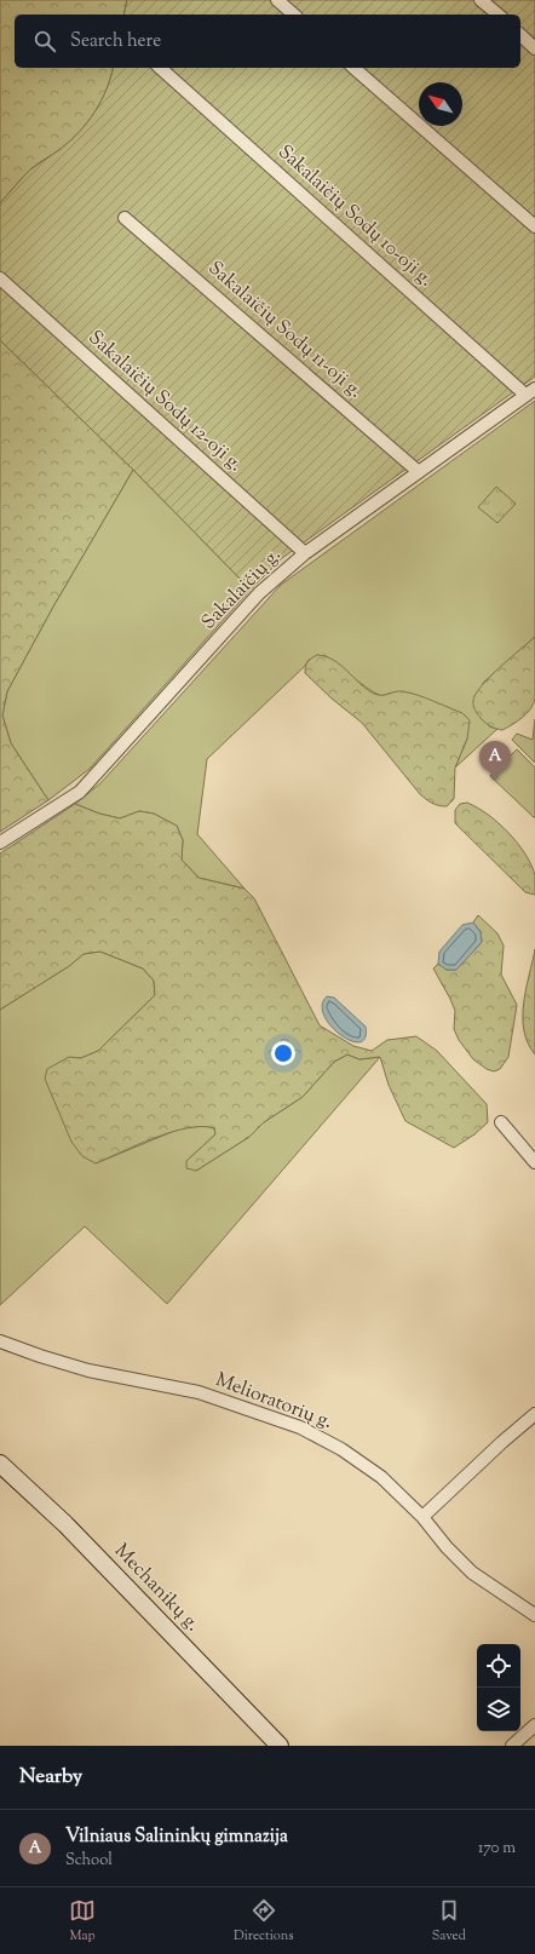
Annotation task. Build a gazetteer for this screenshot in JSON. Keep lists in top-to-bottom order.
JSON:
{
  "streets": {
    "main road": ["Mechanikų g."],
    "street": [
      "Sakalaičių Sodų 10-oji g.",
      "Sakalaičių Sodų 11-oji g.",
      "Sakalaičių Sodų 12-oji g.",
      "Sakalaičių g.",
      "Melioratorių g."
    ]
  },
  "crossings": [
    ["Sakalaičių Sodų 10-oji g.", "Sakalaičių g."],
    ["Sakalaičių Sodų 11-oji g.", "Sakalaičių g."],
    ["Sakalaičių Sodų 12-oji g.", "Sakalaičių g."]
  ],
  "north": "top left",
  "page": {
    "search": "Search here",
    "pins": "A",
    "heading": "Nearby",
    "list": [
      {
        "mark": "A",
        "name": "Vilniaus Salininkų gimnazija",
        "note": "School",
        "value": "170 m"
      }
    ],
    "nav": ["Map", "Directions", "Saved"]
  }
}
